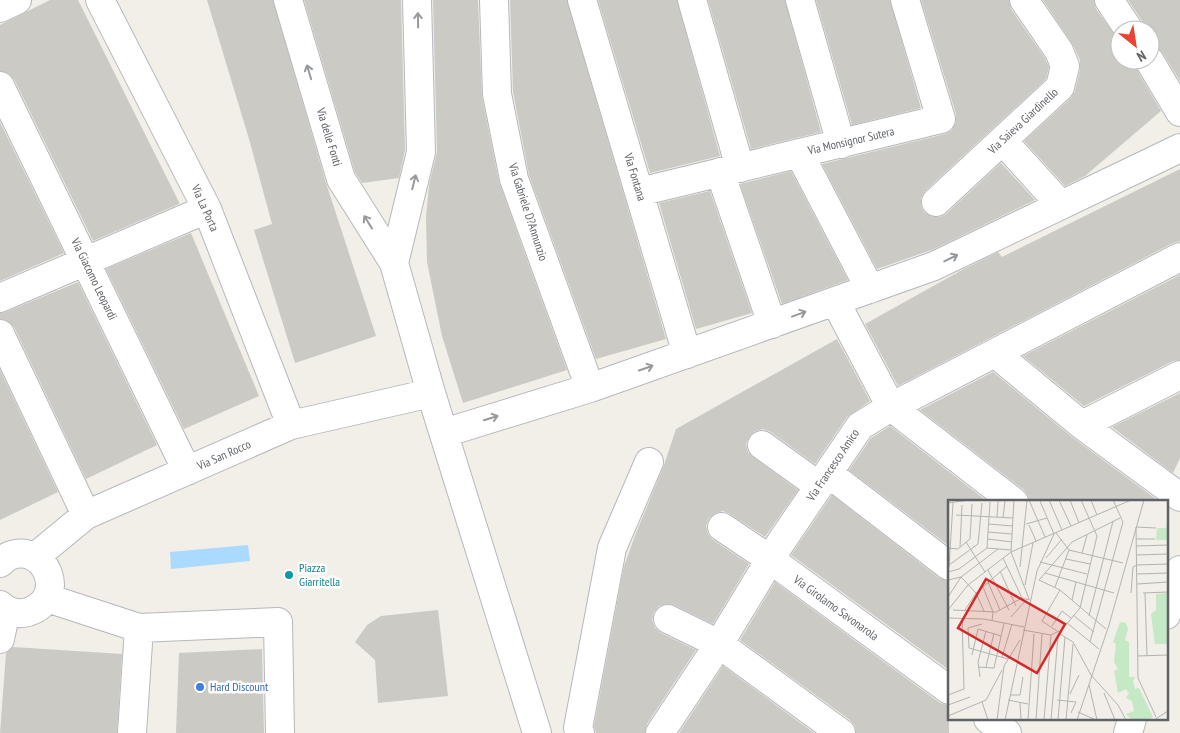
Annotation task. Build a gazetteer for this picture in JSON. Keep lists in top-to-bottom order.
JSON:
{
  "streets": {
    "street": [
      "Via Saieva Giardinello",
      "Via delle Fonti",
      "Via Monsignor Sutera",
      "Via Fontana",
      "Via La Porta",
      "Via Gabriele D?Annunzio",
      "Via Giacomo Leopardi",
      "Via San Rocco",
      "Via Francesco Amico",
      "Via Girolamo Savonarola"
    ]
  },
  "crossings": [
    ["Via Monsignor Sutera", "Via Fontana"],
    ["Via La Porta", "Via San Rocco"],
    ["Via Giacomo Leopardi", "Via San Rocco"],
    ["Via Francesco Amico", "Via Girolamo Savonarola"]
  ],
  "one_way": ["Via delle Fonti"],
  "places": ["Piazza Giarritella", "Hard Discount"],
  "north": "bottom right"
}
